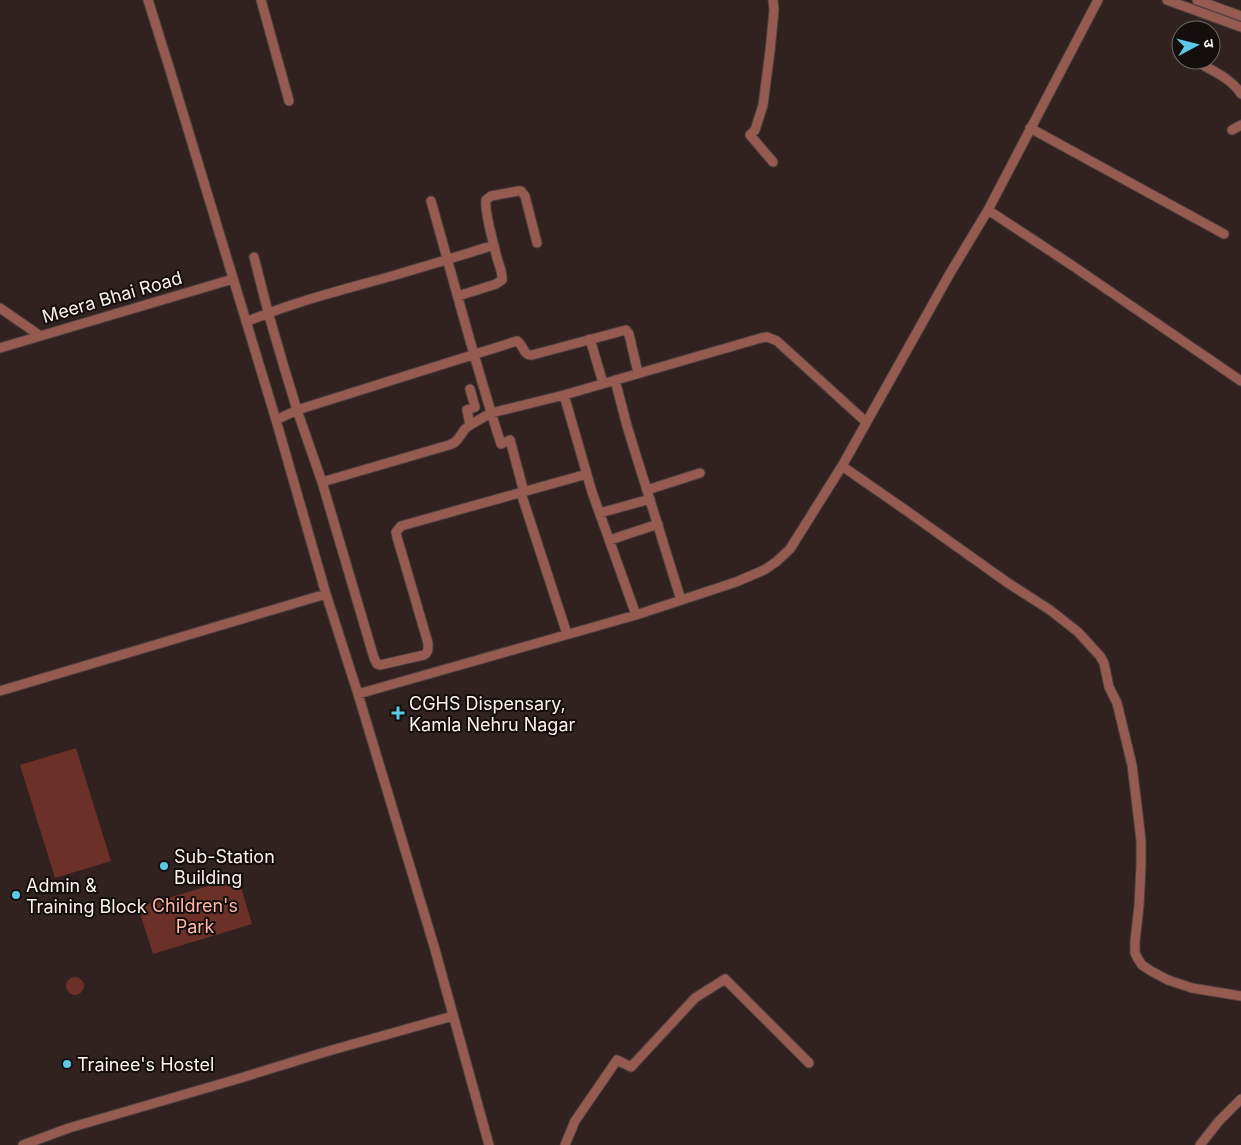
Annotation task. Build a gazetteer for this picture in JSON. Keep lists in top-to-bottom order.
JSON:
{
  "streets": {
    "street": ["Meera Bhai Road"]
  },
  "parks": ["Children's Park"],
  "places": {
    "health": ["CGHS Dispensary, Kamla Nehru Nagar"],
    "other": ["Sub-Station Building", "Admin & Training Block", "Trainee's Hostel"]
  },
  "north": "right"
}
